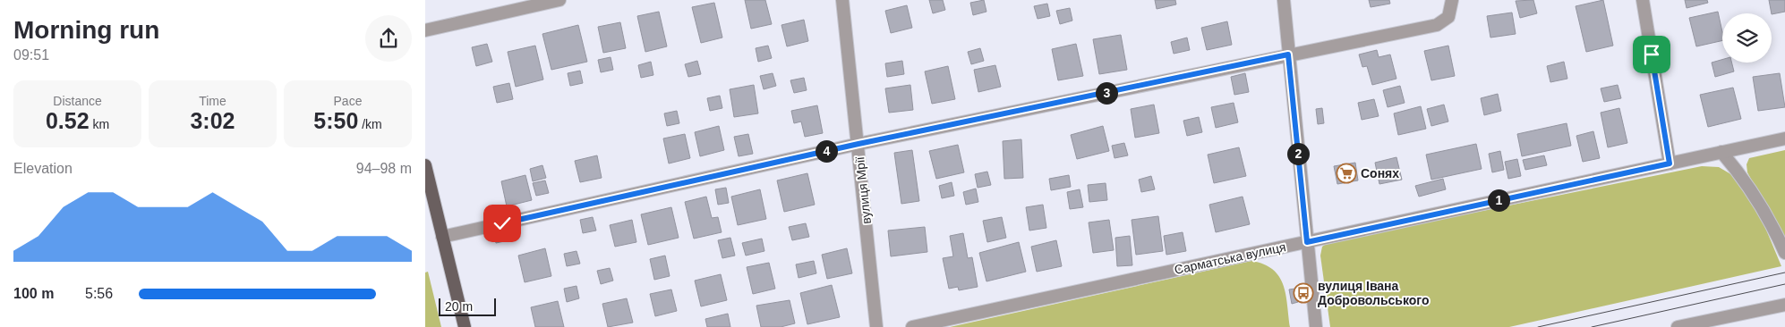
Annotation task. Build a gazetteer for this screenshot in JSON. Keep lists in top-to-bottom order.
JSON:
{
  "streets": {
    "street": ["вулиця Мрії", "Сарматська вулиця"]
  },
  "places": {
    "supermarket": ["Сонях"],
    "bus stop": ["вулиця Івана Добровольського"]
  },
  "scale_bar": "20 m",
  "page": {
    "heading": ["Morning run", "09:51"],
    "stats": [
      ["Distance", "0.52 km"],
      ["Time", "3:02"],
      ["Pace", "5:50 /km"]
    ],
    "pins": [
      "3",
      "4",
      "2",
      "1"
    ],
    "chart": ["Elevation", "94–98 m"],
    "list": [
      {
        "name": "100 m",
        "note": "5:56"
      }
    ],
    "scale": "20 m"
  }
}
